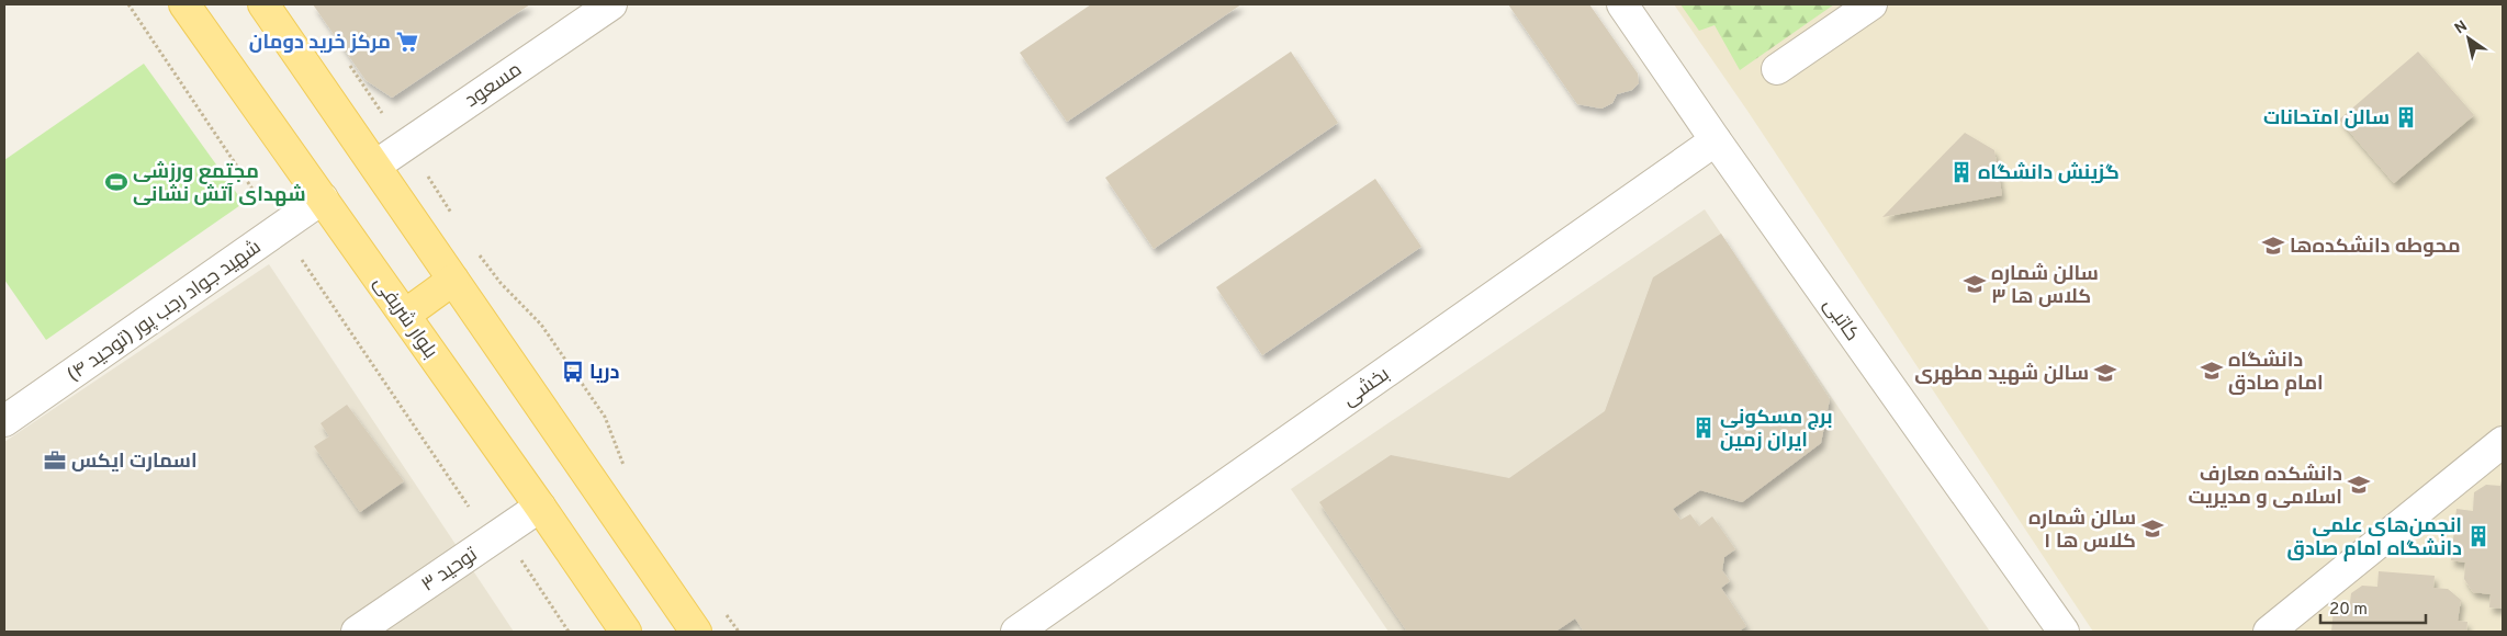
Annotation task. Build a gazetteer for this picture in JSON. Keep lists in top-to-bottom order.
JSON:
{
  "streets": {
    "main road": ["بلوار شریفی"],
    "street": [
      "مسعود",
      "شهید جواد رجب پور (توحید ۴)",
      "کاتبی",
      "بخشی",
      "توحید ۳"
    ]
  },
  "crossings": [
    ["شهید جواد رجب پور (توحید ۴)", "بلوار شریفی"],
    ["بلوار شریفی", "توحید ۳"],
    ["کاتبی", "بخشی"]
  ],
  "places": {
    "supermarket": ["مرکز خرید دومان"],
    "building": [
      "سالن امتحانات",
      "گزینش دانشگاه",
      "برج مسکونی ایران زمین",
      "انجمن‌های علمی دانشگاه امام صادق"
    ],
    "sports": ["مجتمع ورزشی شهدای آتش نشانی"],
    "school or university": [
      "محوطه دانشکده‌ها",
      "سالن شماره ۳ کلاس ها",
      "دانشگاه امام صادق",
      "سالن شهید مطهری",
      "دانشکده معارف اسلامی و مدیریت",
      "سالن شماره ۱ کلاس ها"
    ],
    "bus stop": ["دریا"],
    "office": ["اسمارت ایکس"]
  },
  "scale_bar": "20 m",
  "north": "top left"
}
